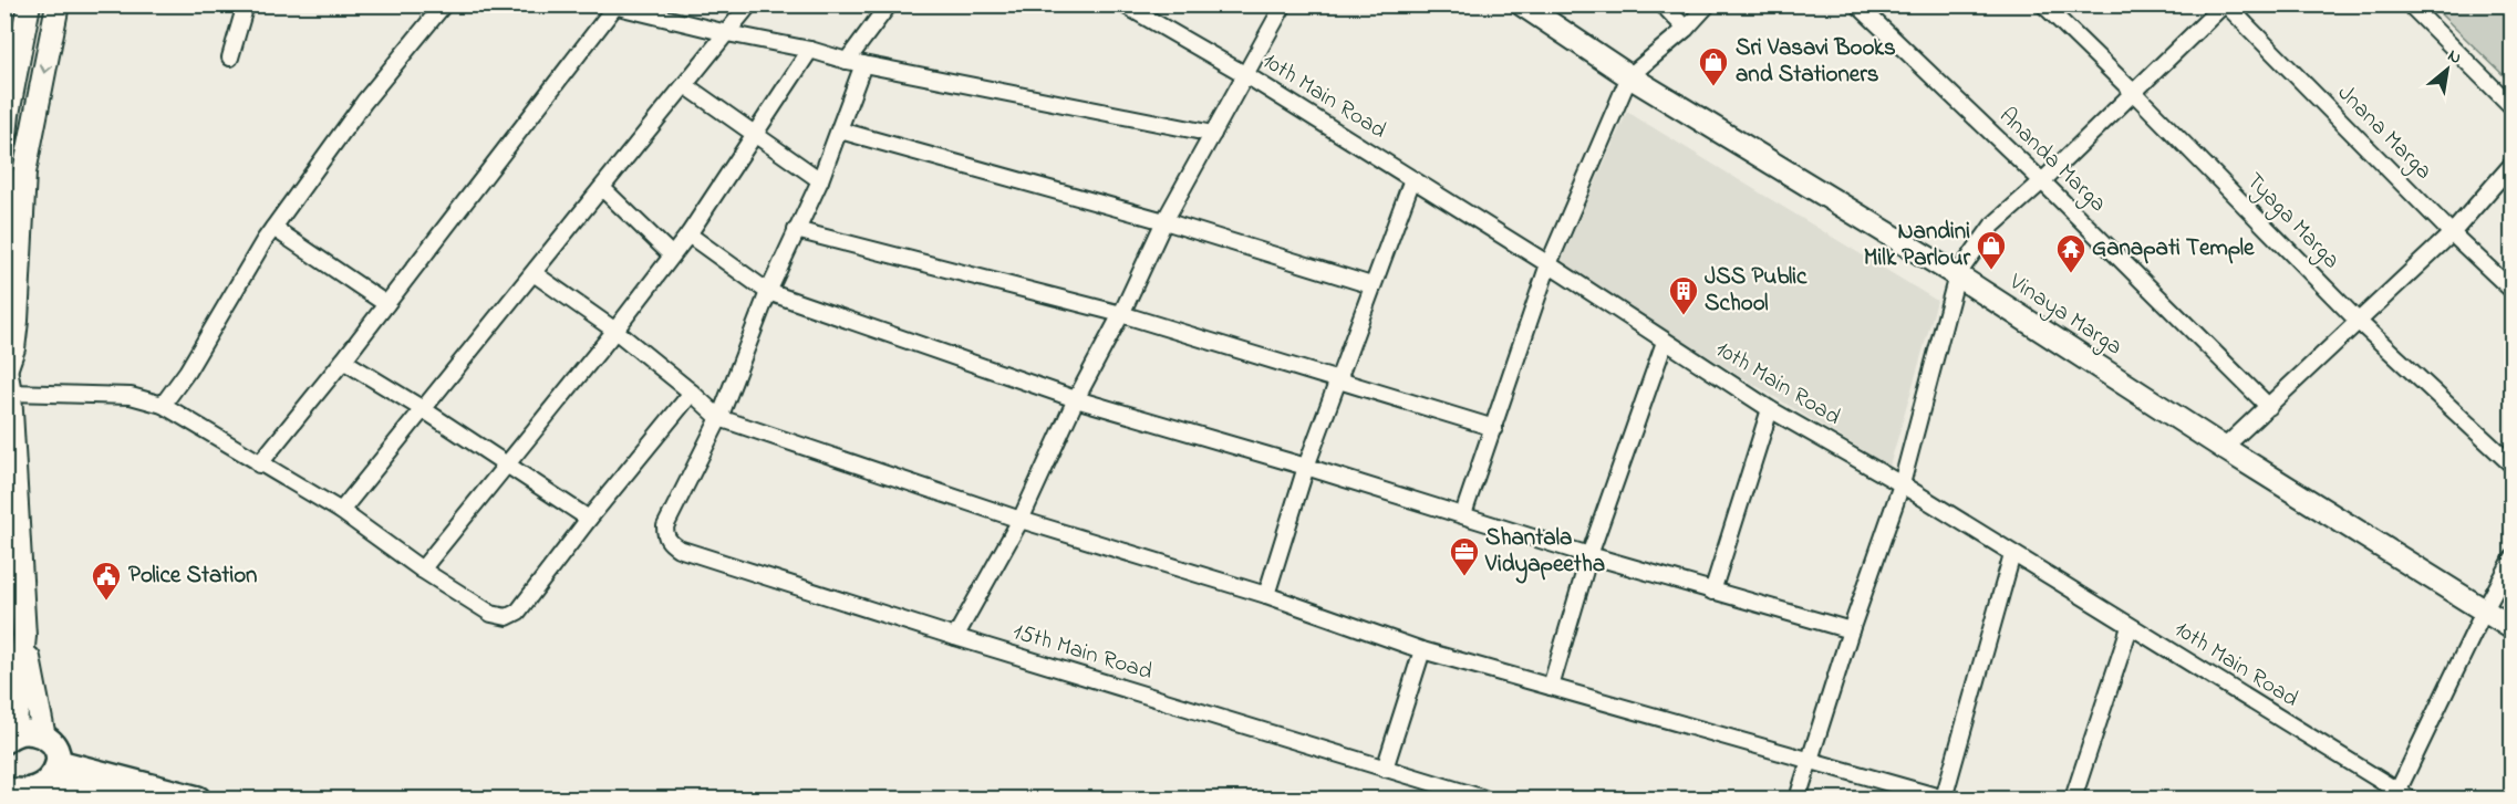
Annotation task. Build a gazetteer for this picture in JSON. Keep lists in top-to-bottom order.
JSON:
{
  "streets": {
    "street": [
      "10th Main Road",
      "Jnana Marga",
      "Ananda Marga",
      "Tyaga Marga",
      "Vinaya Marga",
      "15th Main Road"
    ]
  },
  "places": {
    "shop": ["Sri Vasavi Books and Stationers", "Nandini Milk Parlour"],
    "temple": ["Ganapati Temple"],
    "building": ["JSS Public School"],
    "office": ["Shantala Vidyapeetha"],
    "public building": ["Police Station"]
  },
  "north": "top right"
}
